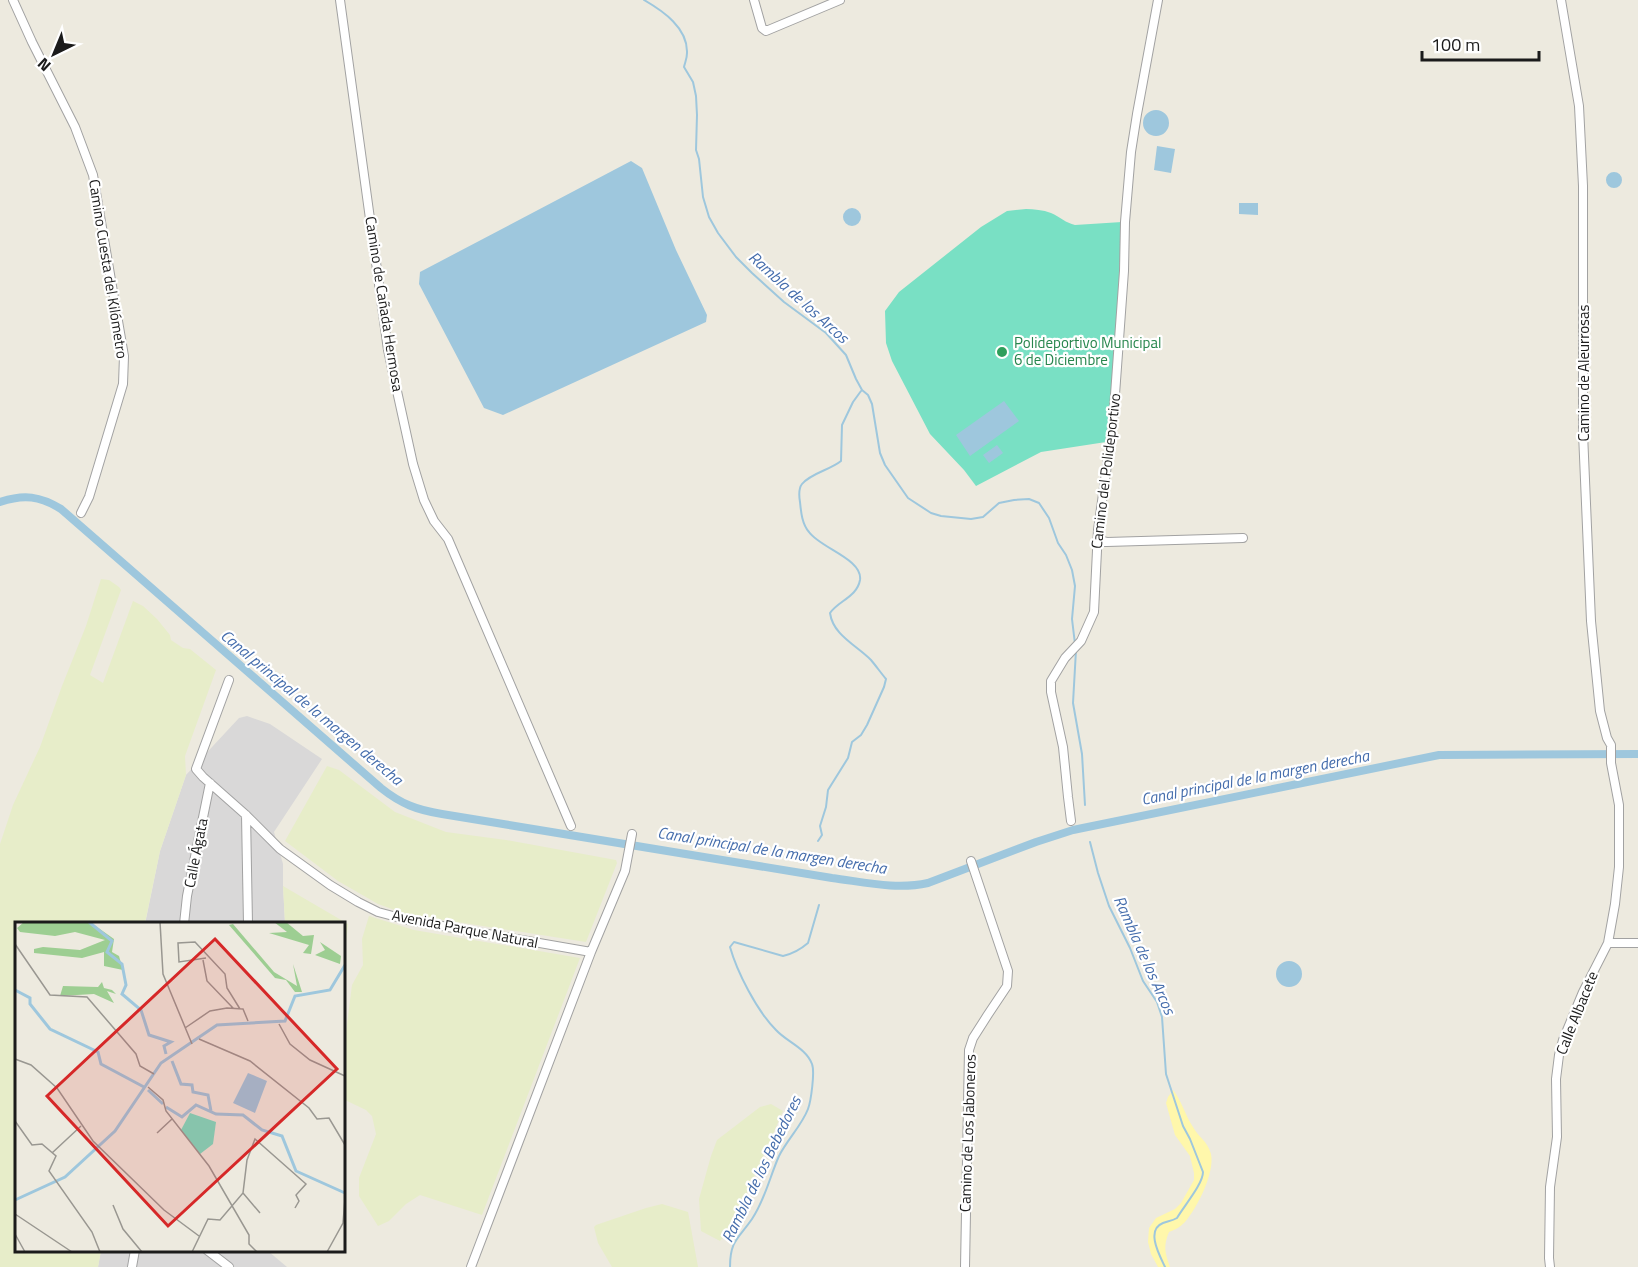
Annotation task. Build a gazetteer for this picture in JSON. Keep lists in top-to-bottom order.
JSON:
{
  "streets": {
    "street": [
      "Camino Cuesta del Kilómetro",
      "Camino de Cañada Hermosa",
      "Camino de Aleurrosas",
      "Camino del Polideportivo",
      "Calle Ágata",
      "Avenida Parque Natural",
      "Calle Albacete",
      "Camino de Los Jaboneros"
    ]
  },
  "crossings": [
    ["Camino de Aleurrosas", "Calle Albacete"],
    ["Calle Ágata", "Avenida Parque Natural"]
  ],
  "water": ["Rambla de los Arcos", "Canal principal de la margen derecha", "Rambla de los Bebedores"],
  "places": ["Polideportivo Municipal 6 de Diciembre"],
  "scale_bar": "100 m",
  "north": "bottom left"
}
